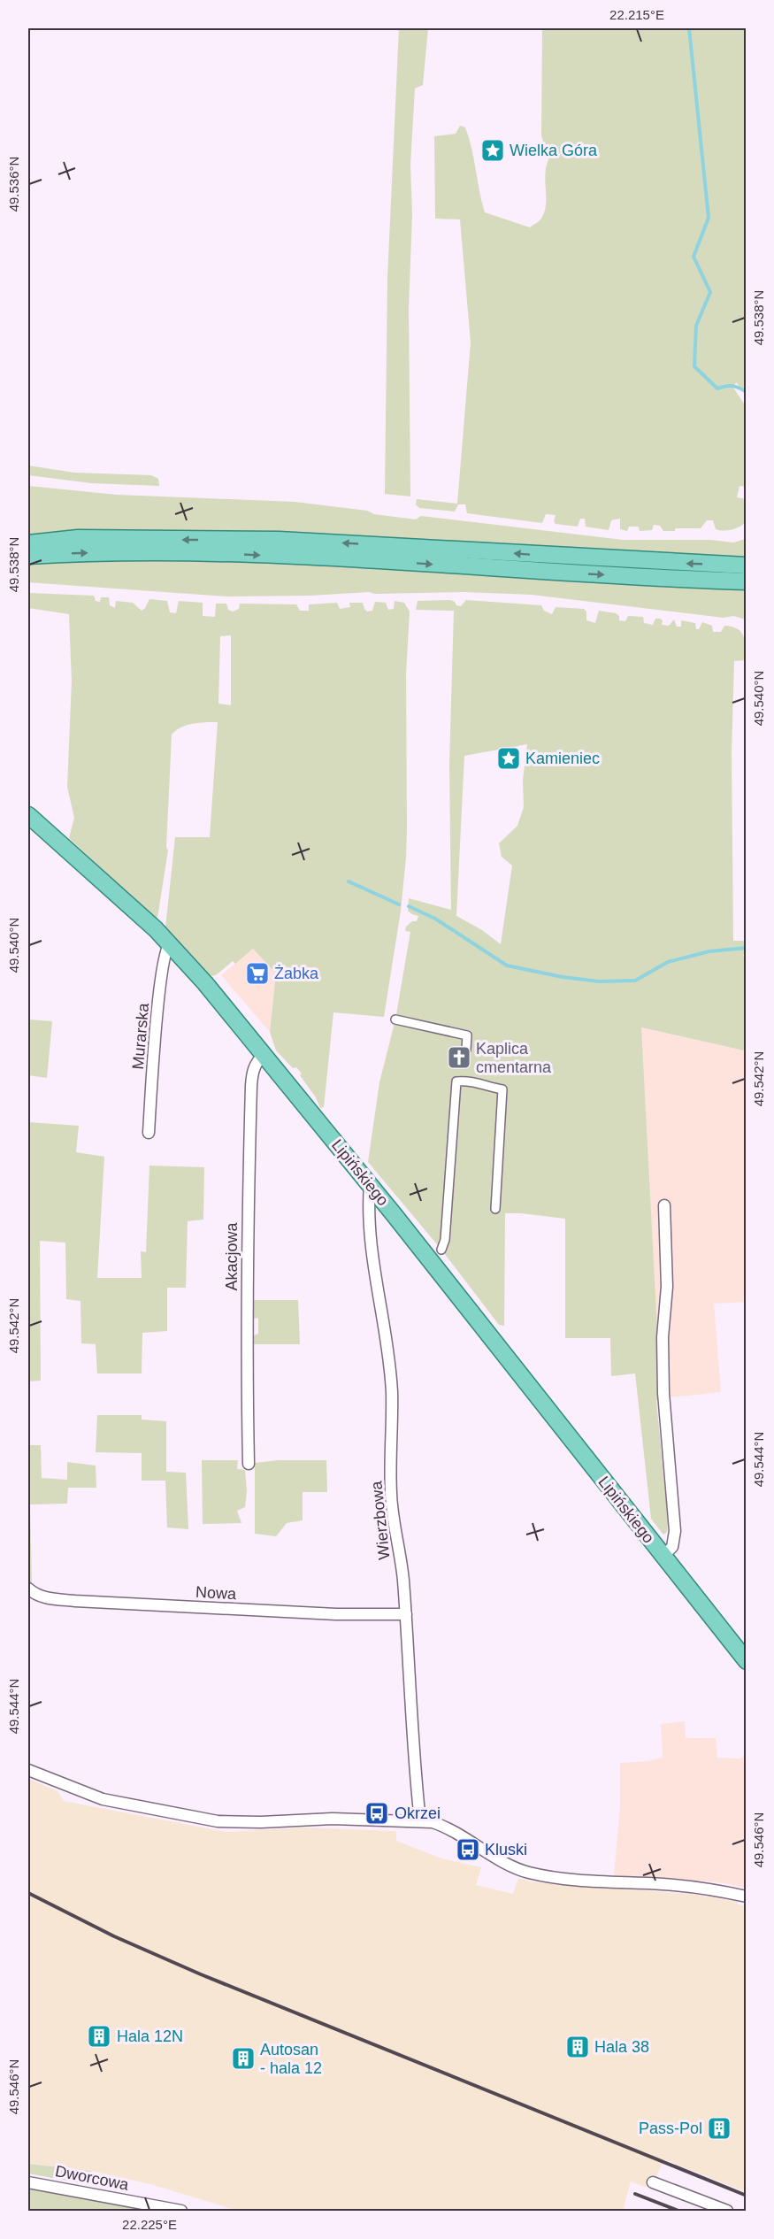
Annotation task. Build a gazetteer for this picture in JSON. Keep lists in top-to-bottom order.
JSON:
{
  "streets": {
    "main road": ["Lipińskiego"],
    "street": [
      "Murarska",
      "Akacjowa",
      "Wierzbowa",
      "Nowa",
      "Dworcowa"
    ]
  },
  "crossings": [
    ["Murarska", "Lipińskiego"],
    ["Lipińskiego", "Akacjowa"],
    ["Lipińskiego", "Wierzbowa"],
    ["Wierzbowa", "Nowa"]
  ],
  "places": {
    "place": ["Wielka Góra", "Kamieniec"],
    "supermarket": ["Żabka"],
    "church": ["Kaplica cmentarna"],
    "bus stop": ["Okrzei", "Kluski"],
    "building": [
      "Hala 12N",
      "Hala 38",
      "Autosan - hala 12",
      "Pass-Pol"
    ]
  },
  "coordinates": [
    "22.215°E",
    "49.536°N",
    "49.538°N",
    "49.540°N",
    "49.542°N",
    "49.544°N",
    "49.546°N",
    "22.225°E"
  ]
}
